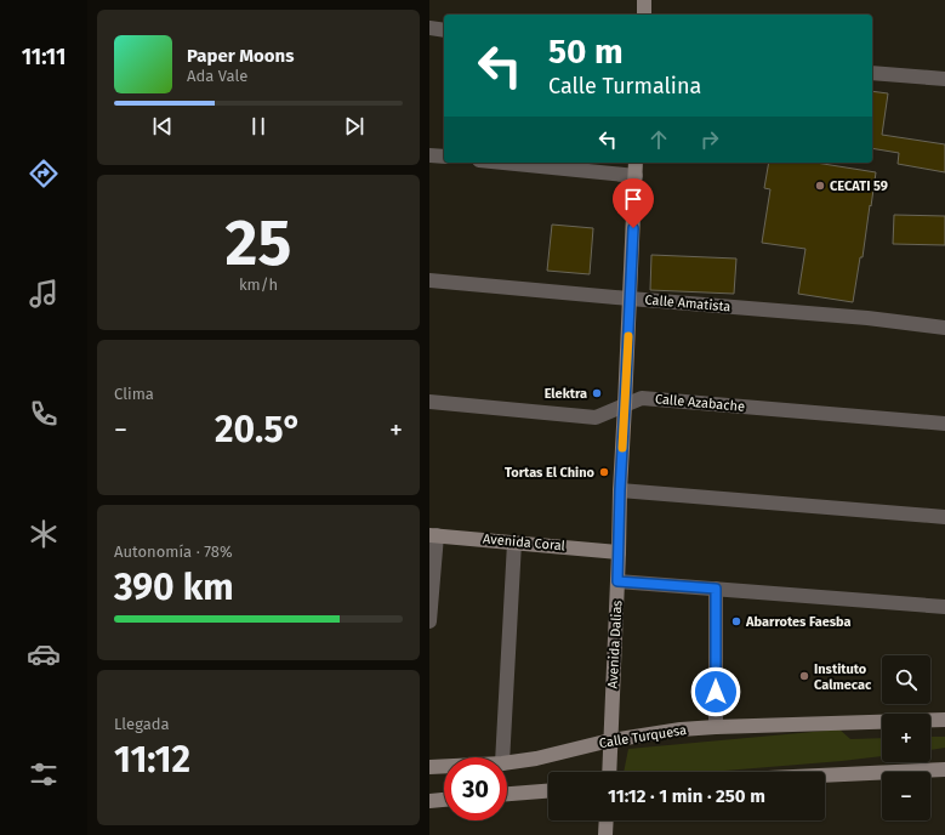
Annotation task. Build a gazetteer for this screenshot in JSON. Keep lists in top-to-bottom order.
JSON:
{
  "streets": {
    "street": [
      "Calle Amatista",
      "Calle Azabache",
      "Avenida Coral",
      "Avenida Dalias",
      "Calle Turquesa"
    ]
  },
  "crossings": [
    ["Calle Amatista", "Avenida Dalias"],
    ["Calle Azabache", "Avenida Dalias"],
    ["Avenida Coral", "Avenida Dalias"],
    ["Avenida Dalias", "Calle Turquesa"]
  ],
  "places": [
    "CECATI 59",
    "Elektra",
    "Tortas El Chino",
    "Abarrotes Faesba",
    "Instituto Calmecac"
  ],
  "page": {
    "tabs": "11:11",
    "turn": ["50 m", "Calle Turmalina"],
    "song": ["Paper Moons", "Ada Vale"],
    "tile": [
      ["25", "km/h"],
      "Clima",
      ["Autonomía · 78%", "390 km"],
      ["Llegada", "11:12"]
    ],
    "heat": ["−", "20.5°", "+"],
    "map_buttons": ["+", "−"],
    "limit": "30",
    "trip": "11:12 · 1 min · 250 m"
  }
}
